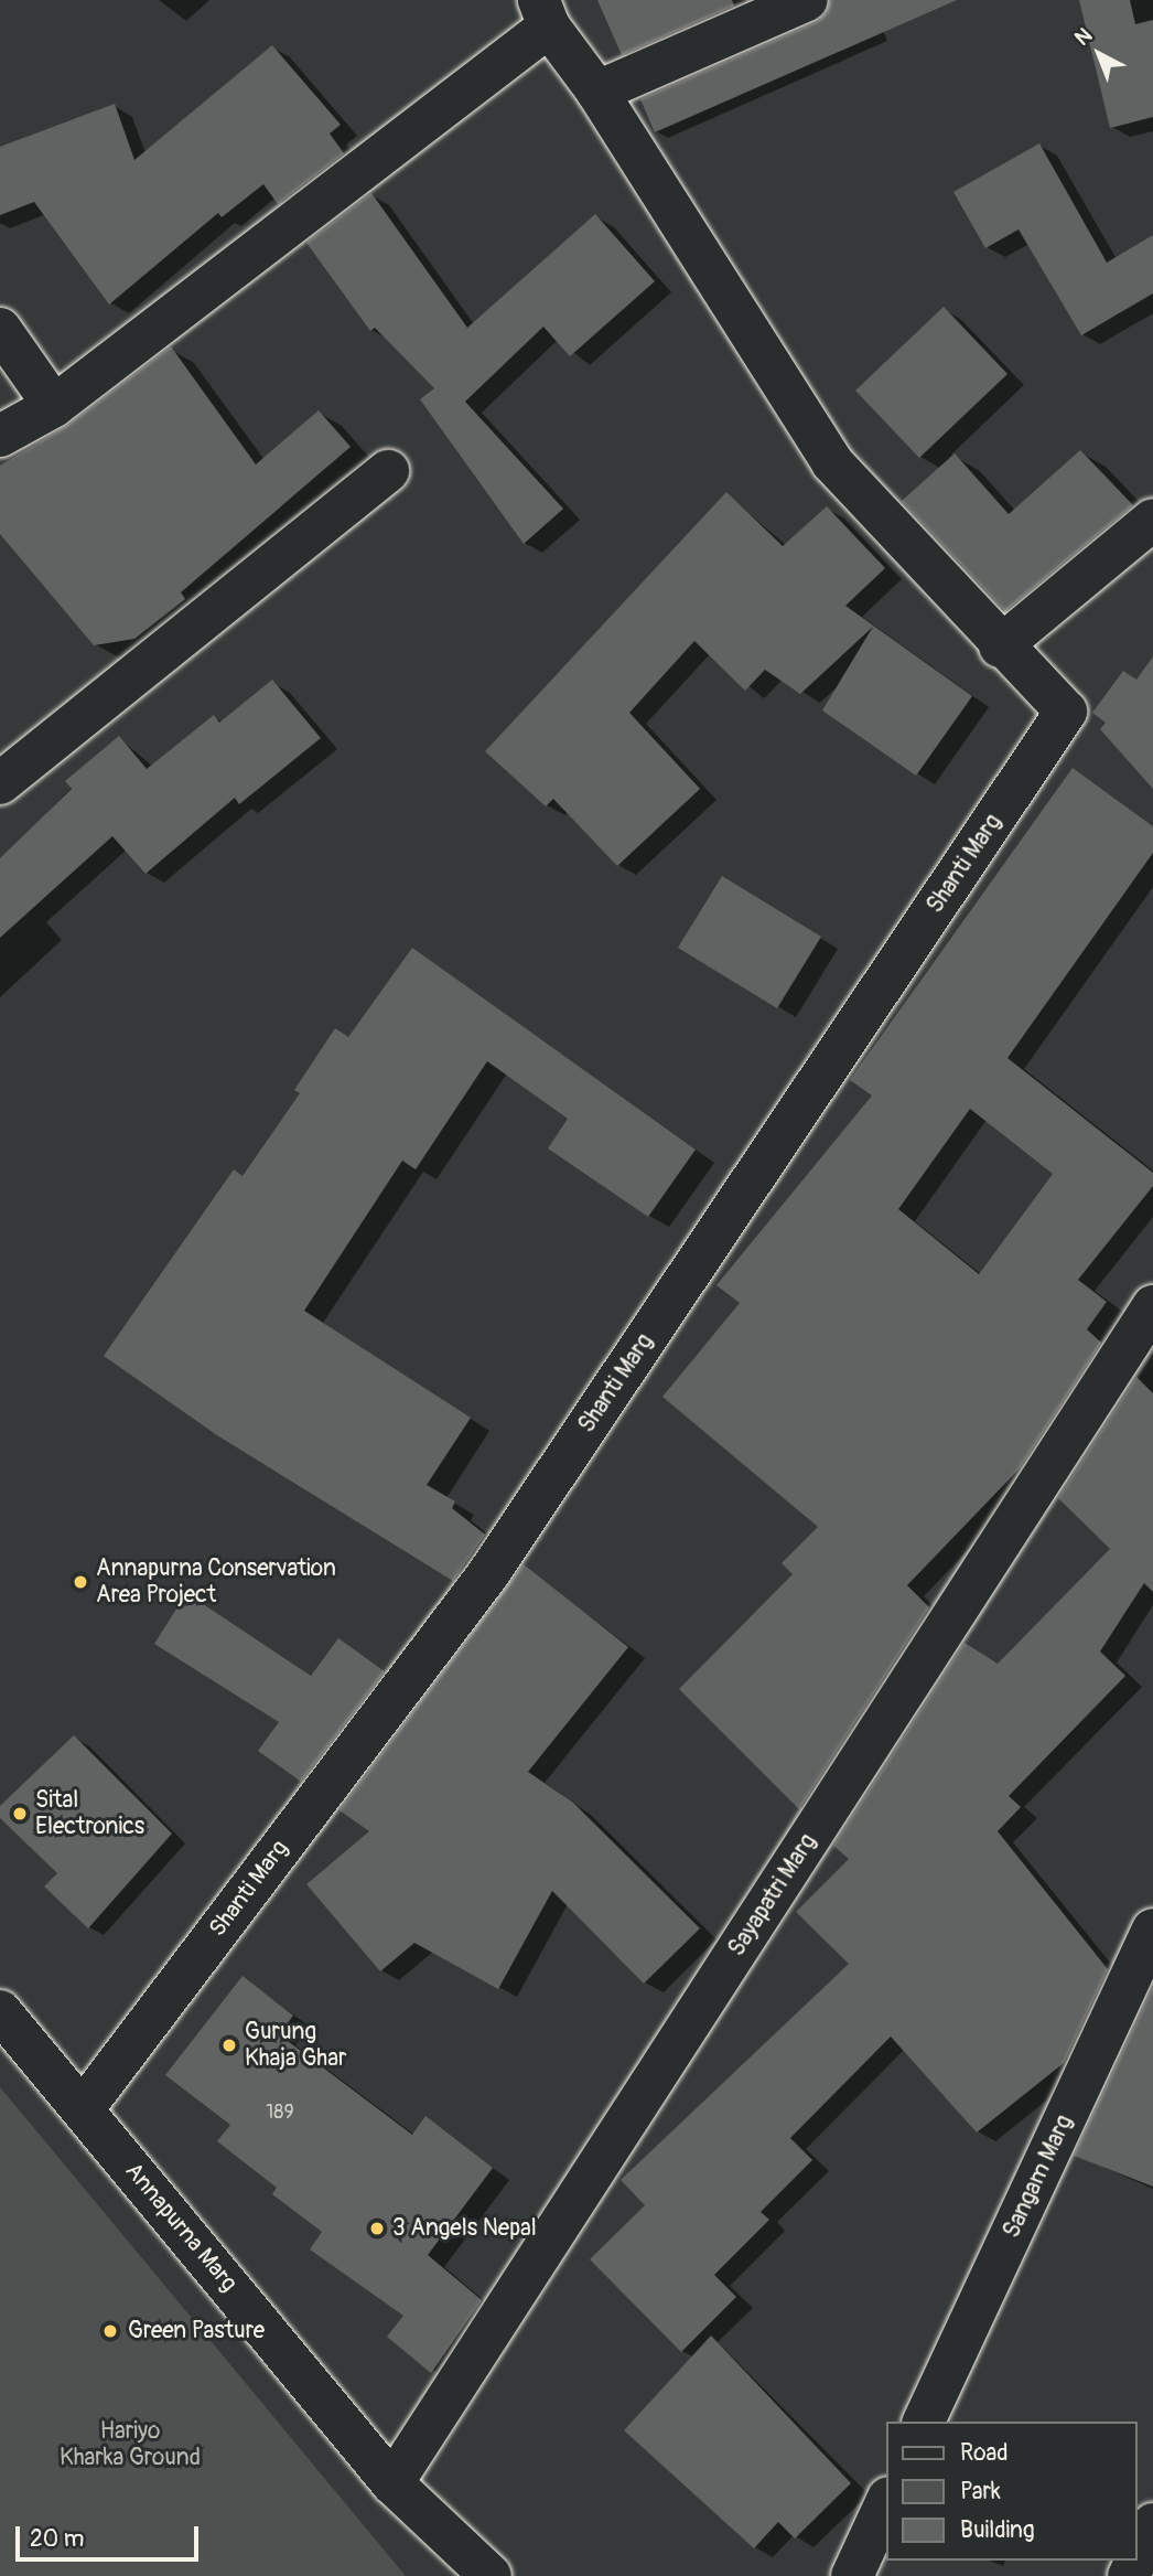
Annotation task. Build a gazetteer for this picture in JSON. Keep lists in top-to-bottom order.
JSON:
{
  "streets": {
    "street": [
      "Shanti Marg",
      "Sayapatri Marg",
      "Sangam Marg",
      "Annapurna Marg"
    ]
  },
  "crossings": [
    ["Shanti Marg", "Annapurna Marg"],
    ["Sayapatri Marg", "Annapurna Marg"]
  ],
  "parks": ["Hariyo Kharka Ground"],
  "places": [
    "Annapurna Conservation Area Project",
    "Sital Electronics",
    "Gurung Khaja Ghar",
    "3 Angels Nepal",
    "Green Pasture"
  ],
  "house_numbers": ["189"],
  "legend": ["Road", "Park", "Building"],
  "scale_bar": "20 m",
  "north": "top left"
}
